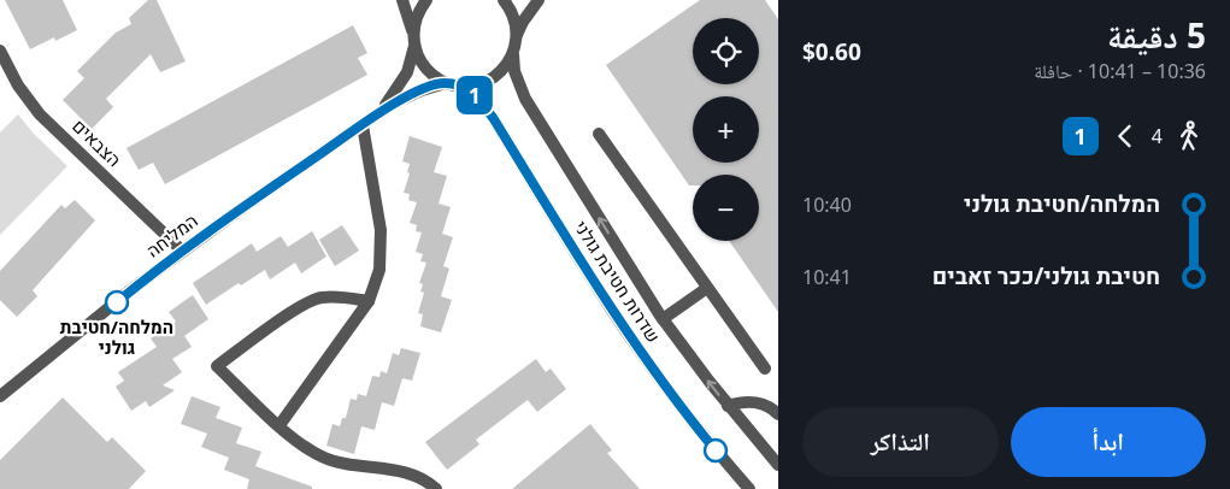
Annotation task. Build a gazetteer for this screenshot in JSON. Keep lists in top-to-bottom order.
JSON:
{
  "streets": {
    "street": ["הצבאים", "המליחה", "שדרות חטיבת גולני"]
  },
  "crossings": [
    ["הצבאים", "המליחה"]
  ],
  "places": ["המלחה/חטיבת גולני"],
  "lines": ["bus line 1"],
  "page": {
    "heading": ["5 دقيقة", "10:36 – 10:41 · حافلة", "$0.60"],
    "on_map": "1",
    "map_buttons": ["+", "−"],
    "legs": ["4", "1"],
    "list": [
      {
        "name": "המלחה/חטיבת גולני",
        "value": "10:40"
      },
      {
        "name": "חטיבת גולני/ככר זאבים",
        "value": "10:41"
      }
    ],
    "buttons": ["ابدأ", "التذاكر"]
  }
}
